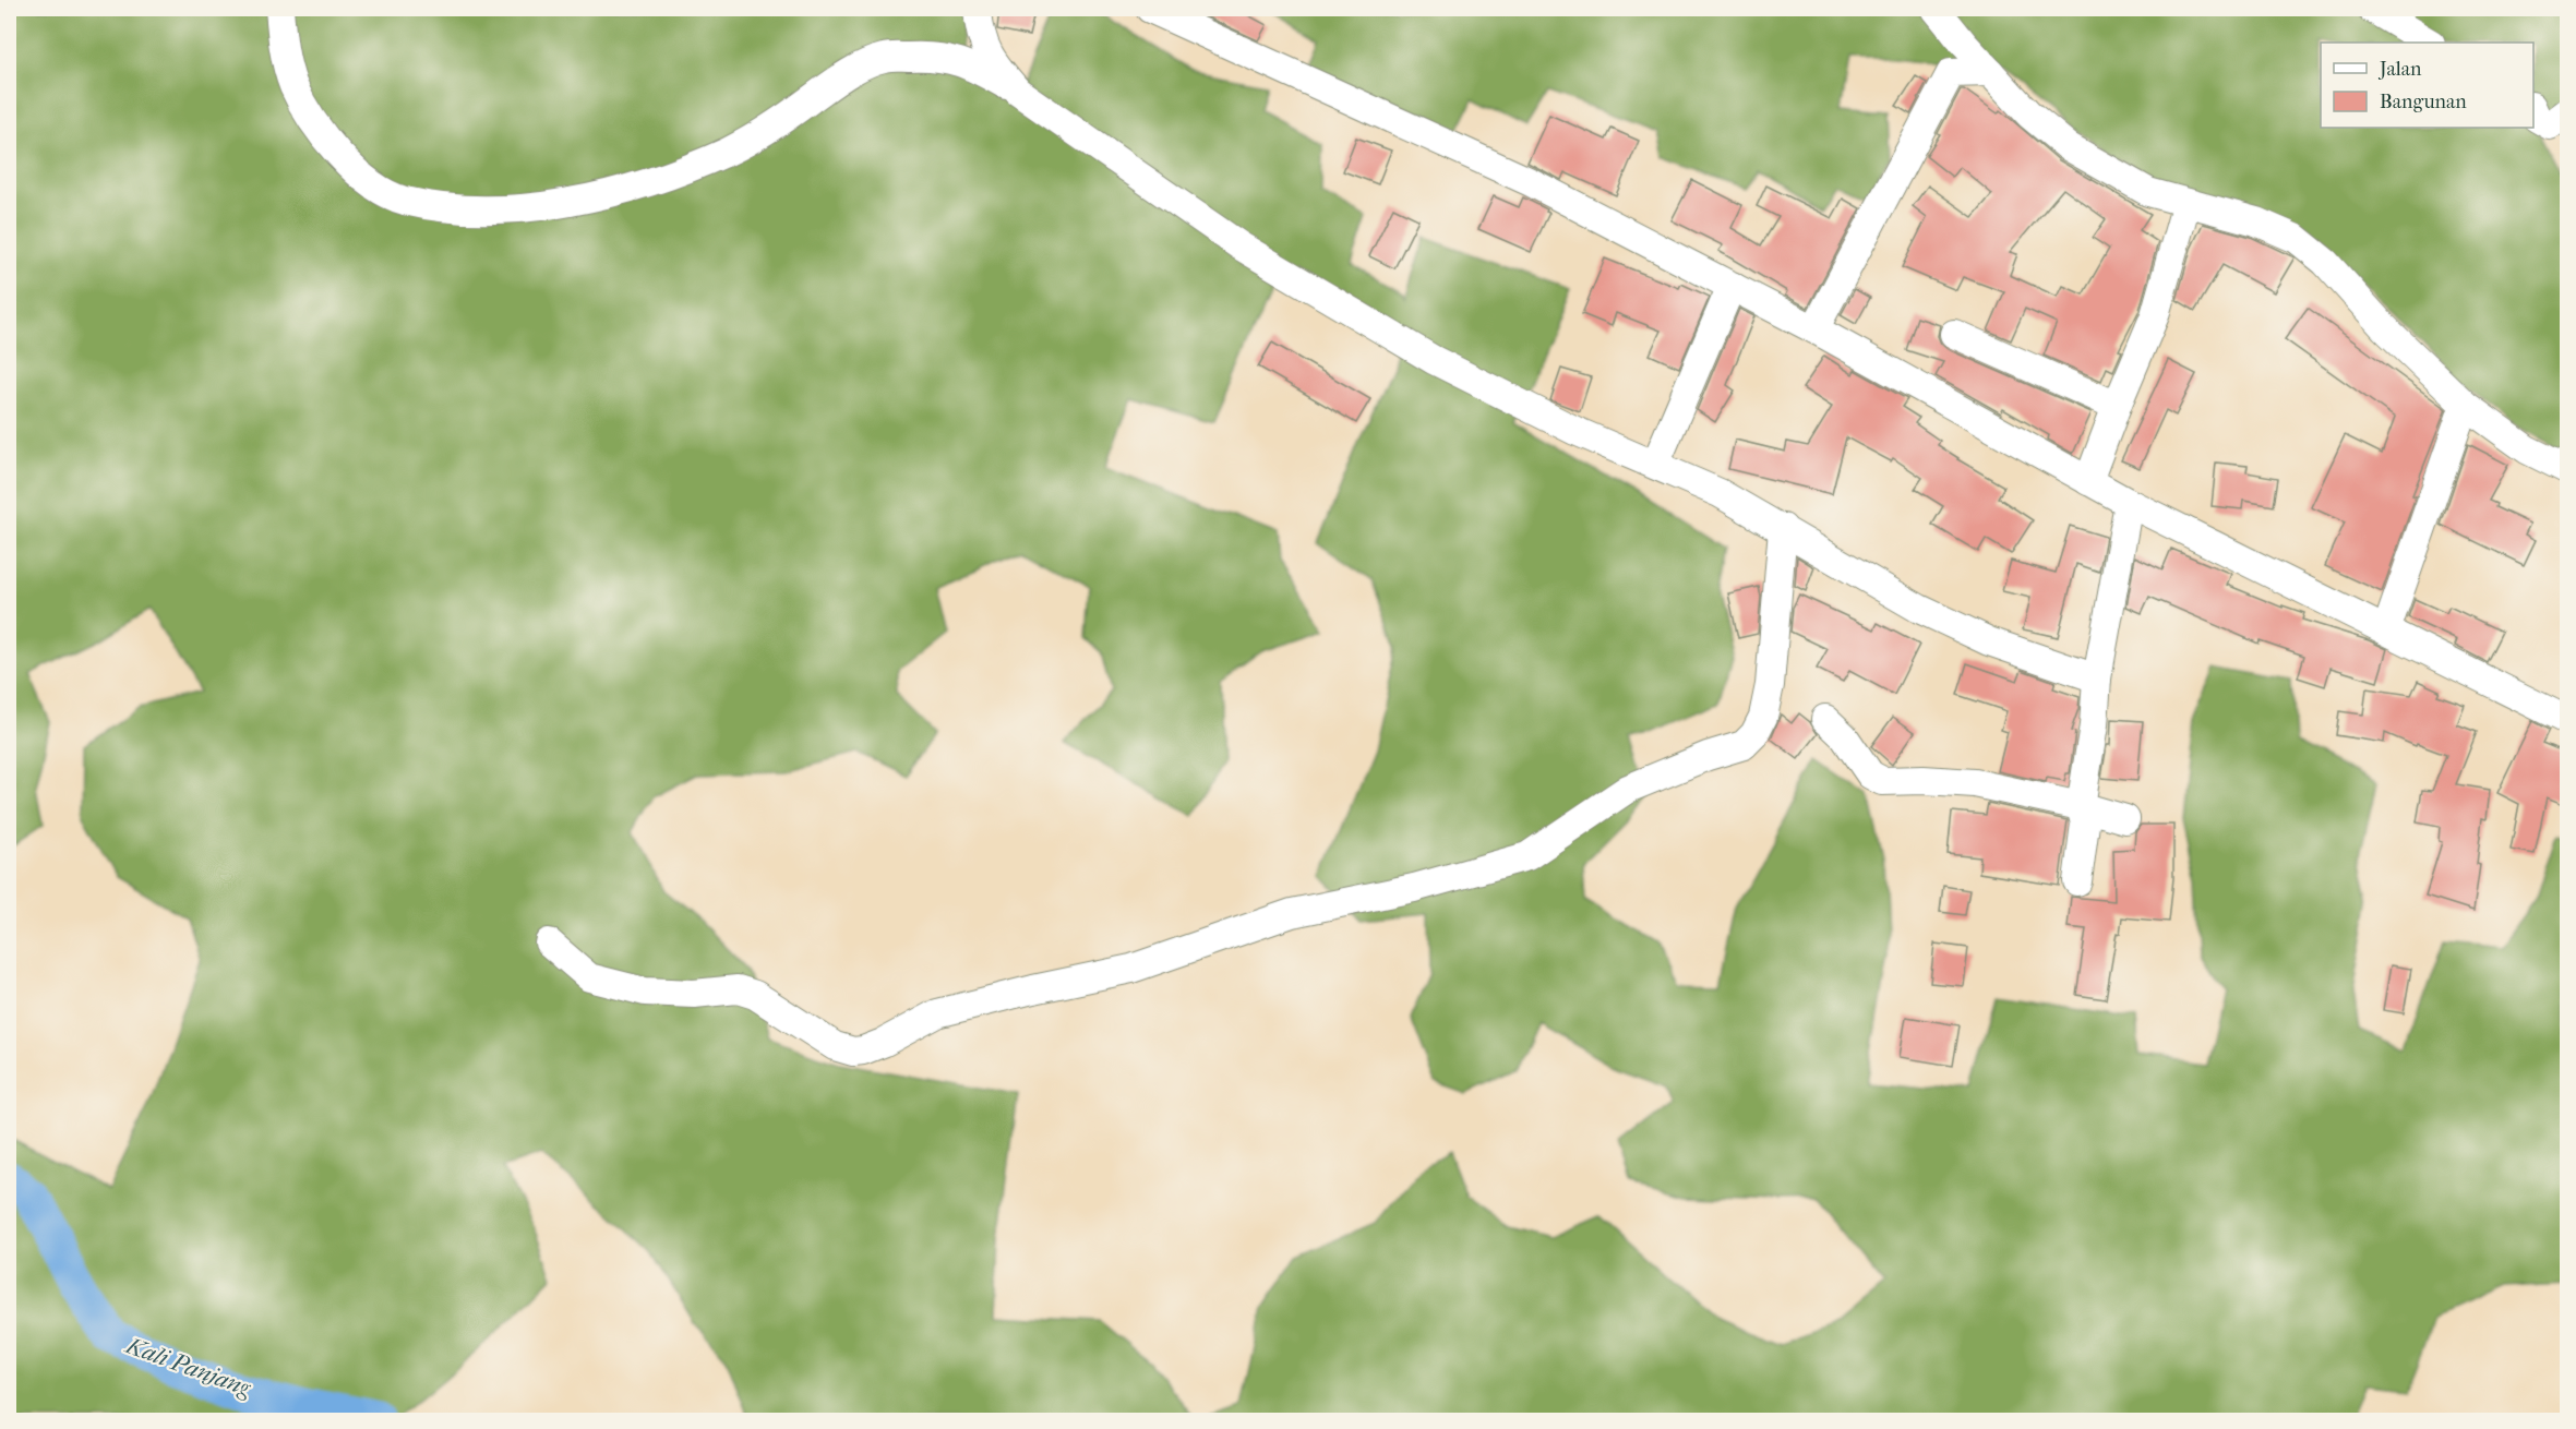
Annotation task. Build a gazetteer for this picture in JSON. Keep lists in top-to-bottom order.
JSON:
{
  "water": ["Kali Panjang"],
  "legend": ["Jalan", "Bangunan"]
}
